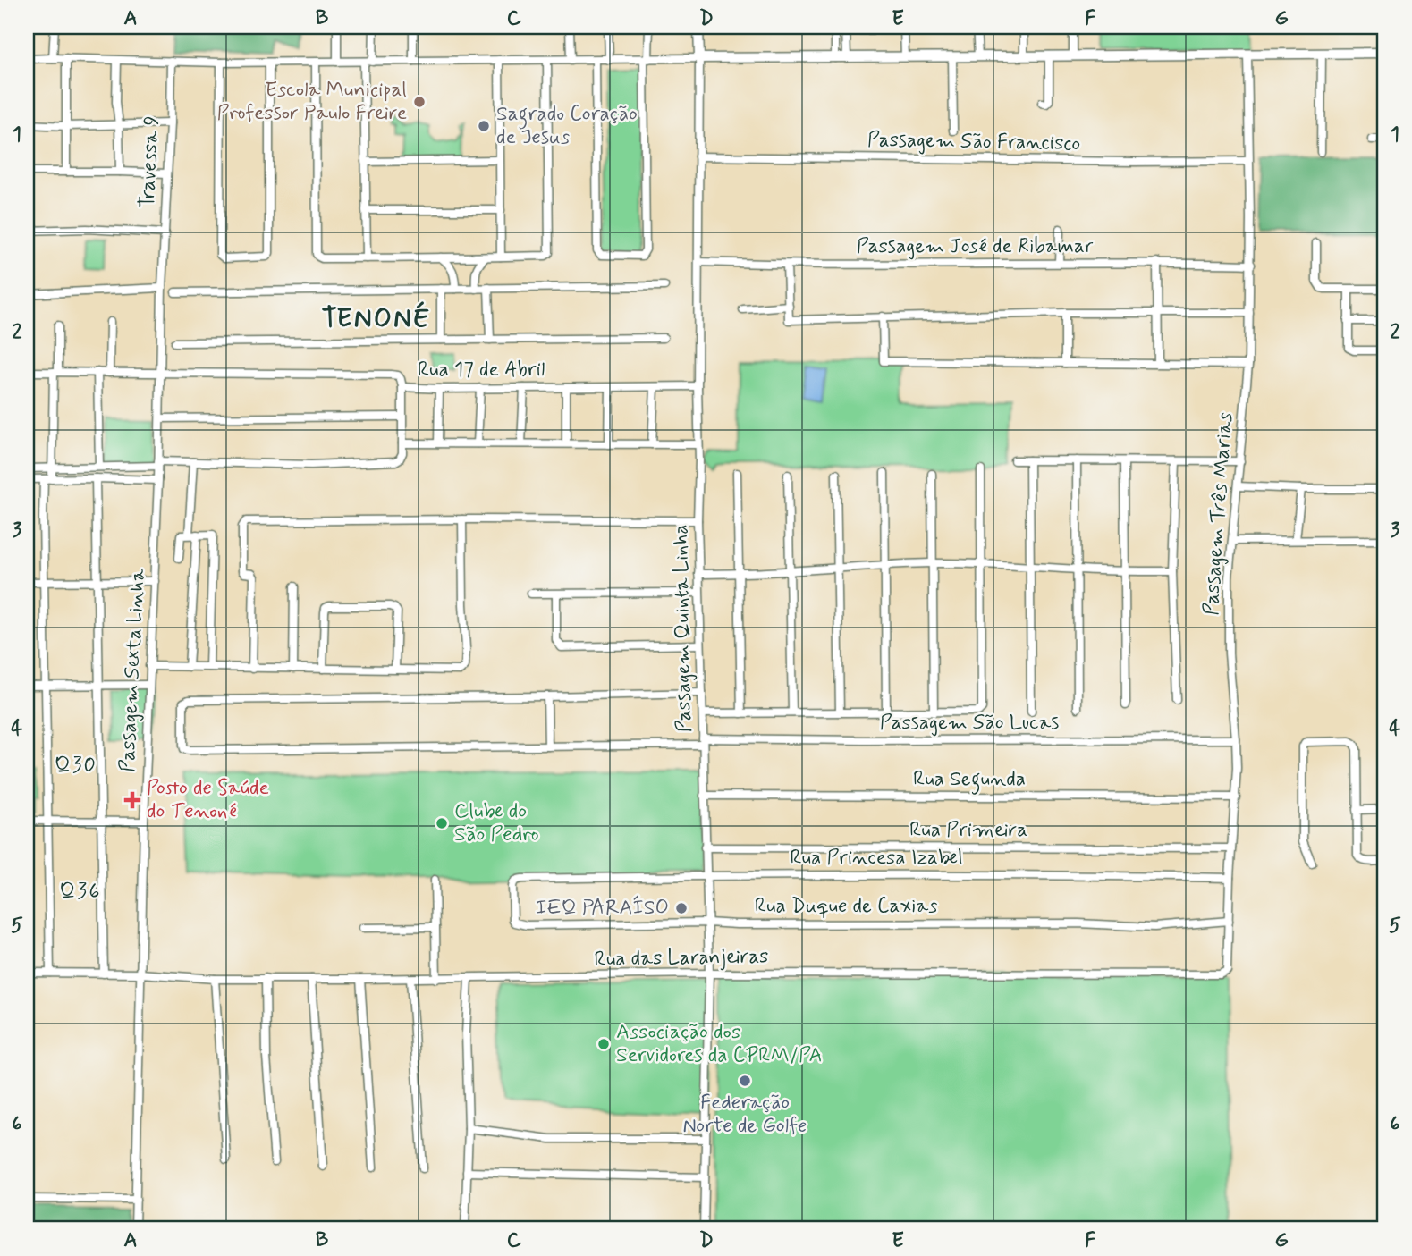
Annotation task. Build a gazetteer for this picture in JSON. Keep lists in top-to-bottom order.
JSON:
{
  "streets": {
    "main road": ["Passagem Quinta Linha"],
    "street": [
      "Passagem São Francisco",
      "Travessa 9",
      "Passagem José de Ribamar",
      "Rua 17 de Abril",
      "Passagem Três Marias",
      "Passagem Sexta Linha",
      "Passagem São Lucas",
      "Rua Segunda",
      "Rua Primeira",
      "Rua Princesa Izabel",
      "Rua Duque de Caxias",
      "Rua das Laranjeiras"
    ]
  },
  "crossings": [
    ["Passagem São Francisco", "Passagem Três Marias"],
    ["Passagem São Francisco", "Passagem Quinta Linha"],
    ["Travessa 9", "Passagem Sexta Linha"],
    ["Passagem José de Ribamar", "Passagem Três Marias"],
    ["Passagem José de Ribamar", "Passagem Quinta Linha"],
    ["Rua 17 de Abril", "Passagem Quinta Linha"],
    ["Rua 17 de Abril", "Passagem Sexta Linha"],
    ["Passagem Três Marias", "Passagem São Lucas"],
    ["Passagem Três Marias", "Rua Segunda"],
    ["Passagem Três Marias", "Rua Primeira"],
    ["Passagem Três Marias", "Rua Princesa Izabel"],
    ["Passagem Três Marias", "Rua Duque de Caxias"],
    ["Passagem Três Marias", "Rua das Laranjeiras"],
    ["Passagem Quinta Linha", "Passagem São Lucas"],
    ["Passagem Quinta Linha", "Rua Segunda"],
    ["Passagem Quinta Linha", "Rua Primeira"],
    ["Passagem Quinta Linha", "Rua Princesa Izabel"],
    ["Passagem Quinta Linha", "Rua Duque de Caxias"],
    ["Passagem Quinta Linha", "Rua das Laranjeiras"],
    ["Passagem Sexta Linha", "Rua das Laranjeiras"],
    ["Rua Princesa Izabel", "Rua Duque de Caxias"]
  ],
  "districts": ["TENONÉ", "Q30", "Q36"],
  "places": {
    "other": [
      "Escola Municipal Professor Paulo Freire",
      "Sagrado Coração de Jesus",
      "Clube do São Pedro",
      "IEQ PARAÍSO",
      "Associação dos Servidores da CPRM/PA",
      "Federação Norte de Golfe"
    ],
    "health": ["Posto de Saúde do Tenoné"]
  },
  "grid": {
    "columns": [
      "A",
      "B",
      "C",
      "D",
      "E",
      "F",
      "G"
    ],
    "rows": [
      "1",
      "2",
      "3",
      "4",
      "5",
      "6"
    ]
  }
}
